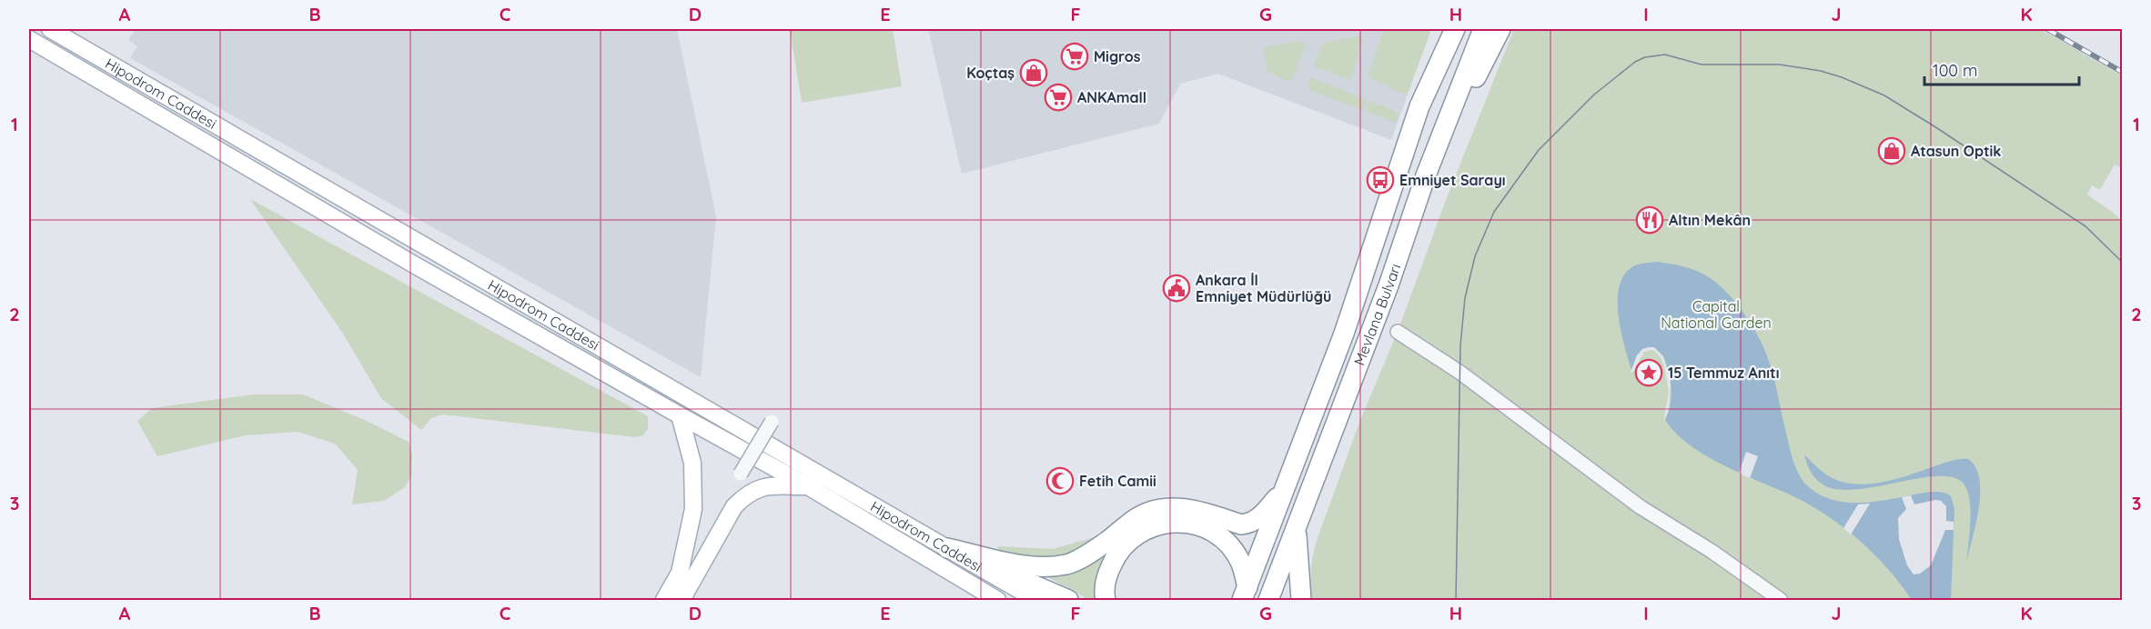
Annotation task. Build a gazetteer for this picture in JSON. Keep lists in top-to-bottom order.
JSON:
{
  "streets": {
    "highway": ["Mevlana Bulvarı"],
    "main road": ["Hipodrom Caddesi"]
  },
  "parks": ["Capital National Garden"],
  "places": {
    "supermarket": ["Migros", "ANKAmall"],
    "shop": ["Koçtaş", "Atasun Optik"],
    "bus stop": ["Emniyet Sarayı"],
    "restaurant": ["Altın Mekân"],
    "public building": ["Ankara İl Emniyet Müdürlüğü"],
    "place": ["15 Temmuz Anıtı"],
    "mosque": ["Fetih Camii"]
  },
  "scale_bar": "100 m",
  "grid": {
    "columns": [
      "A",
      "B",
      "C",
      "D",
      "E",
      "F",
      "G",
      "H",
      "I",
      "J",
      "K"
    ],
    "rows": ["1", "2", "3"]
  }
}
